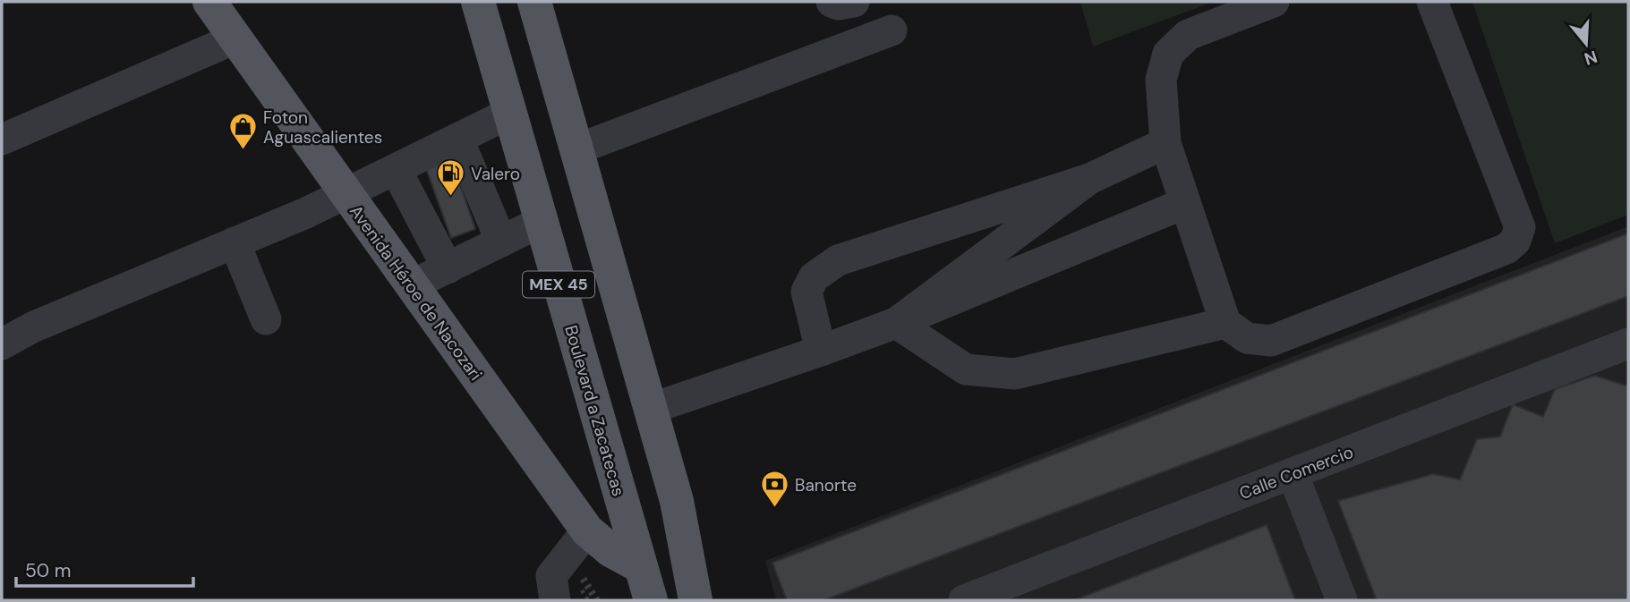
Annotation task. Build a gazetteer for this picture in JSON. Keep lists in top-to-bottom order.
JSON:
{
  "streets": {
    "main road": ["MEX 45", "Avenida Héroe de Nacozari", "Boulevard a Zacatecas"],
    "street": ["Calle Comercio"]
  },
  "crossings": [
    ["Avenida Héroe de Nacozari", "Boulevard a Zacatecas"]
  ],
  "places": {
    "shop": ["Foton Aguascalientes"],
    "fuel station": ["Valero"],
    "bank": ["Banorte"]
  },
  "scale_bar": "50 m",
  "north": "bottom"
}
